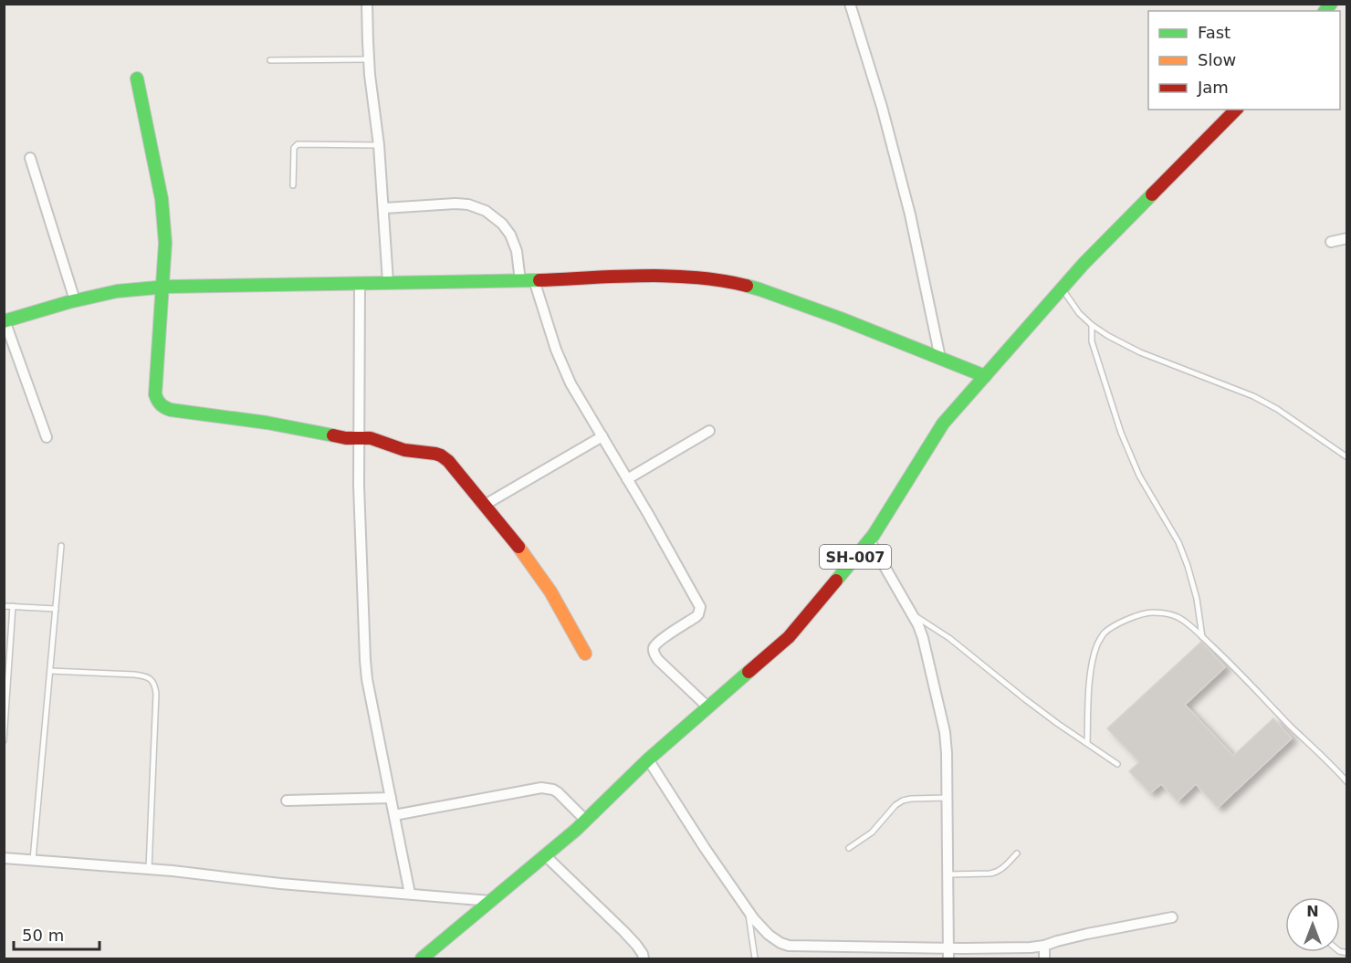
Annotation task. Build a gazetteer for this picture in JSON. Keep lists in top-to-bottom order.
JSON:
{
  "streets": {
    "street": ["SH-007"]
  },
  "legend": ["Fast", "Slow", "Jam"],
  "scale_bar": "50 m",
  "north": "top"
}
